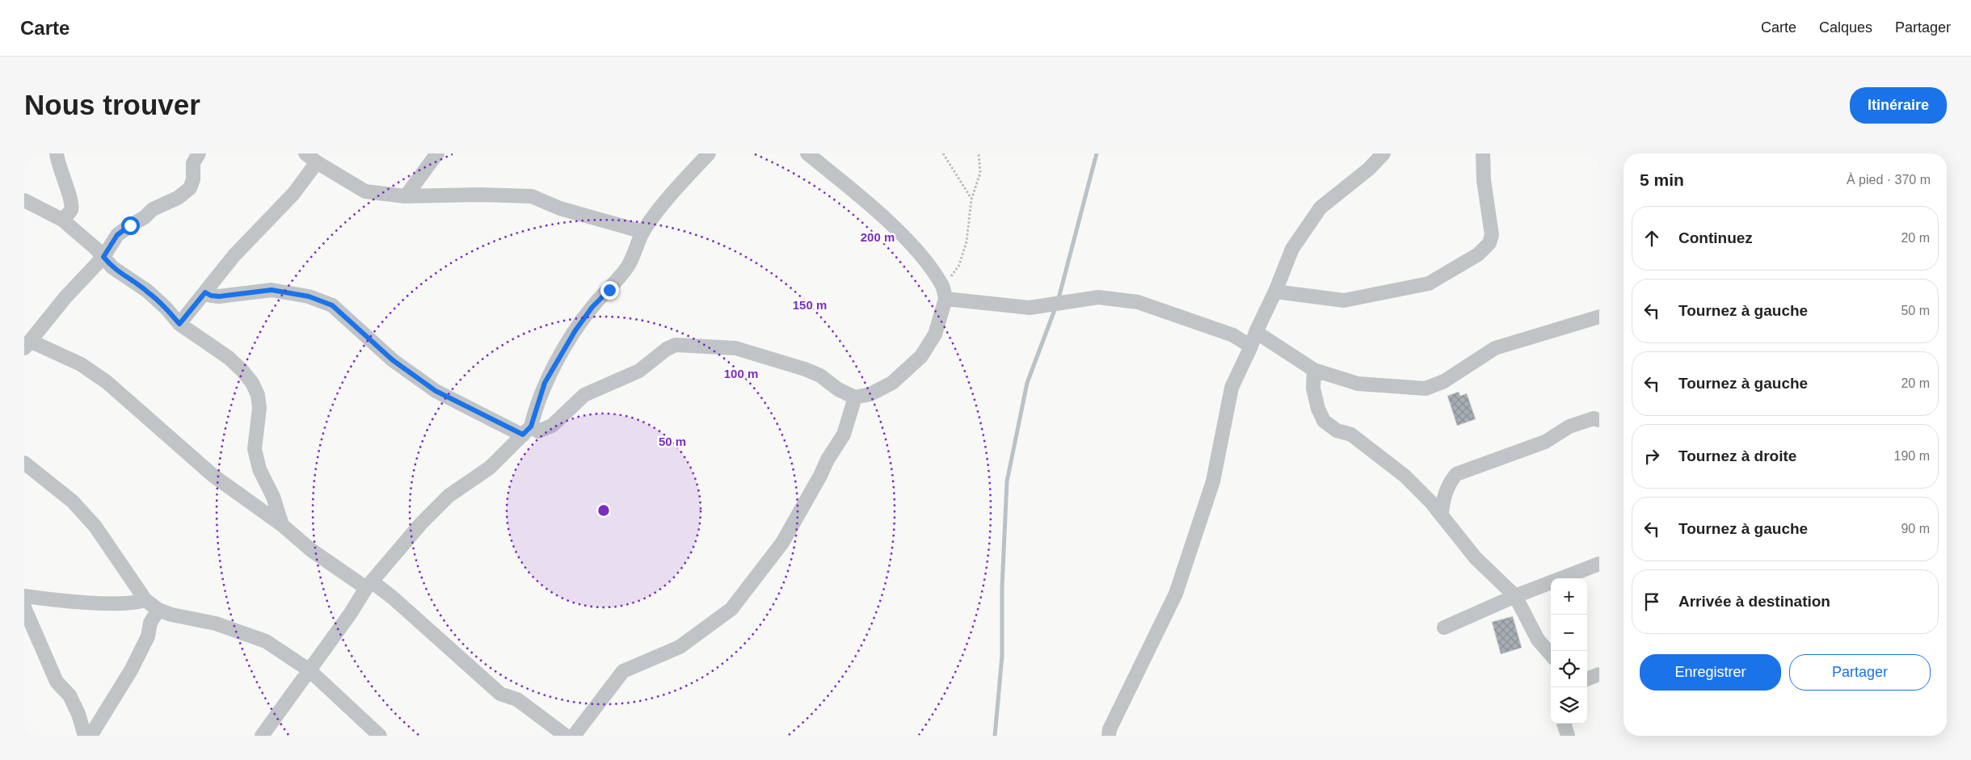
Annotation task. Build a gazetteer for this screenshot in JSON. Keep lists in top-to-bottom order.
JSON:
{
  "page": {
    "header": "Carte",
    "nav": ["Carte", "Calques", "Partager"],
    "buttons": [
      "Itinéraire",
      ["Enregistrer", "Partager"]
    ],
    "title": "Nous trouver",
    "heading": ["5 min", "À pied · 370 m"],
    "list": [
      ["Continuez", "20 m"],
      ["Tournez à gauche", "50 m"],
      ["Tournez à gauche", "20 m"],
      ["Tournez à droite", "190 m"],
      ["Tournez à gauche", "90 m"],
      "Arrivée à destination"
    ],
    "map_buttons": ["+", "−"]
  },
  "rings": [
    "200 m",
    "150 m",
    "100 m",
    "50 m"
  ]
}
